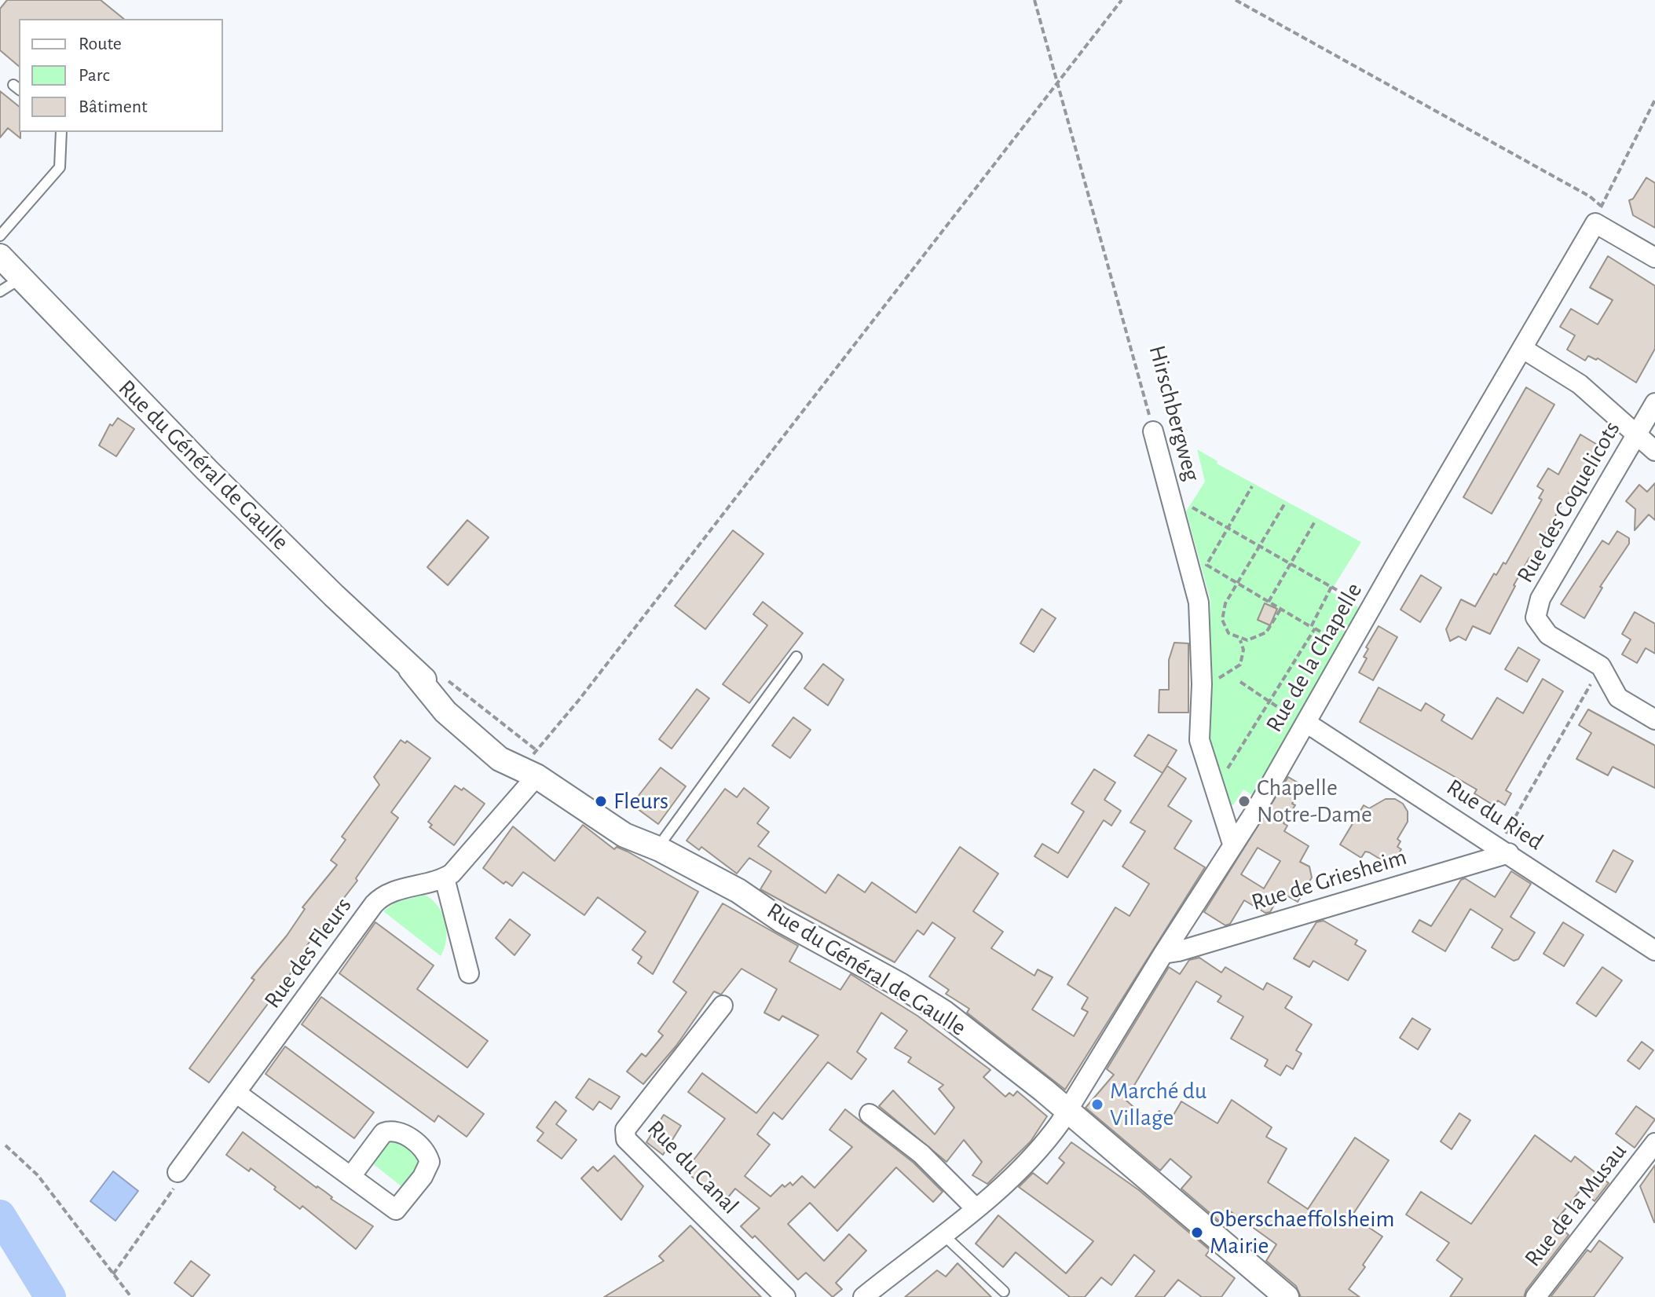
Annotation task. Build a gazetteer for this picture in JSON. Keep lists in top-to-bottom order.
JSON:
{
  "streets": {
    "street": [
      "Hirschbergweg",
      "Rue du Général de Gaulle",
      "Rue des Coquelicots",
      "Rue de la Chapelle",
      "Rue du Ried",
      "Rue de Griesheim",
      "Rue des Fleurs",
      "Rue du Canal",
      "Rue de la Musau"
    ]
  },
  "crossings": [
    ["Hirschbergweg", "Rue de la Chapelle"],
    ["Rue du Général de Gaulle", "Rue de la Chapelle"],
    ["Rue du Général de Gaulle", "Rue des Fleurs"],
    ["Rue de la Chapelle", "Rue du Ried"],
    ["Rue de la Chapelle", "Rue de Griesheim"],
    ["Rue du Ried", "Rue de Griesheim"]
  ],
  "places": [
    "Fleurs",
    "Chapelle Notre-Dame",
    "Marché du Village",
    "Oberschaeffolsheim Mairie"
  ],
  "legend": ["Route", "Parc", "Bâtiment"]
}
